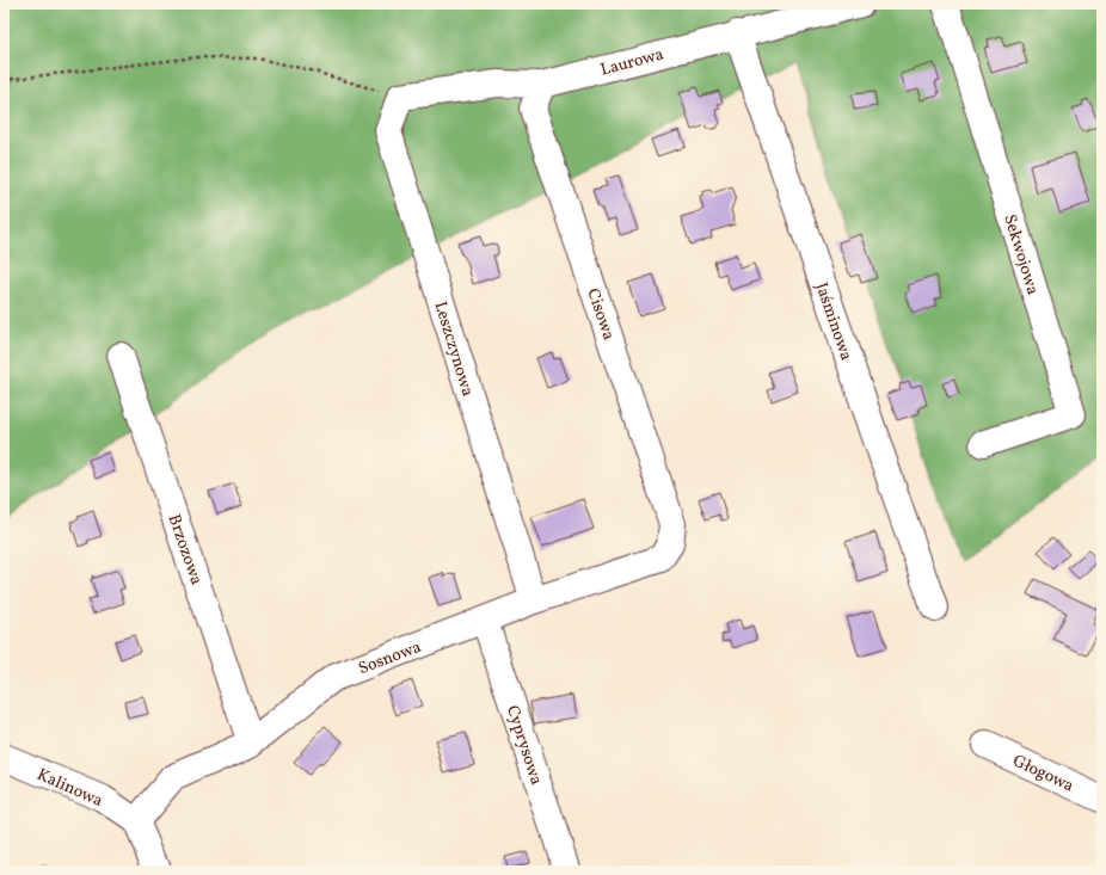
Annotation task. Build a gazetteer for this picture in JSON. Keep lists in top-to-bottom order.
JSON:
{
  "streets": {
    "street": [
      "Laurowa",
      "Sekwojowa",
      "Cisowa",
      "Jaśminowa",
      "Leszczynowa",
      "Brzozowa",
      "Sosnowa",
      "Cyprysowa",
      "Głogowa",
      "Kalinowa"
    ]
  },
  "crossings": [
    ["Laurowa", "Cisowa"],
    ["Laurowa", "Jaśminowa"],
    ["Laurowa", "Leszczynowa"],
    ["Cisowa", "Sosnowa"],
    ["Leszczynowa", "Sosnowa"],
    ["Brzozowa", "Sosnowa"],
    ["Sosnowa", "Cyprysowa"],
    ["Sosnowa", "Kalinowa"]
  ]
}
